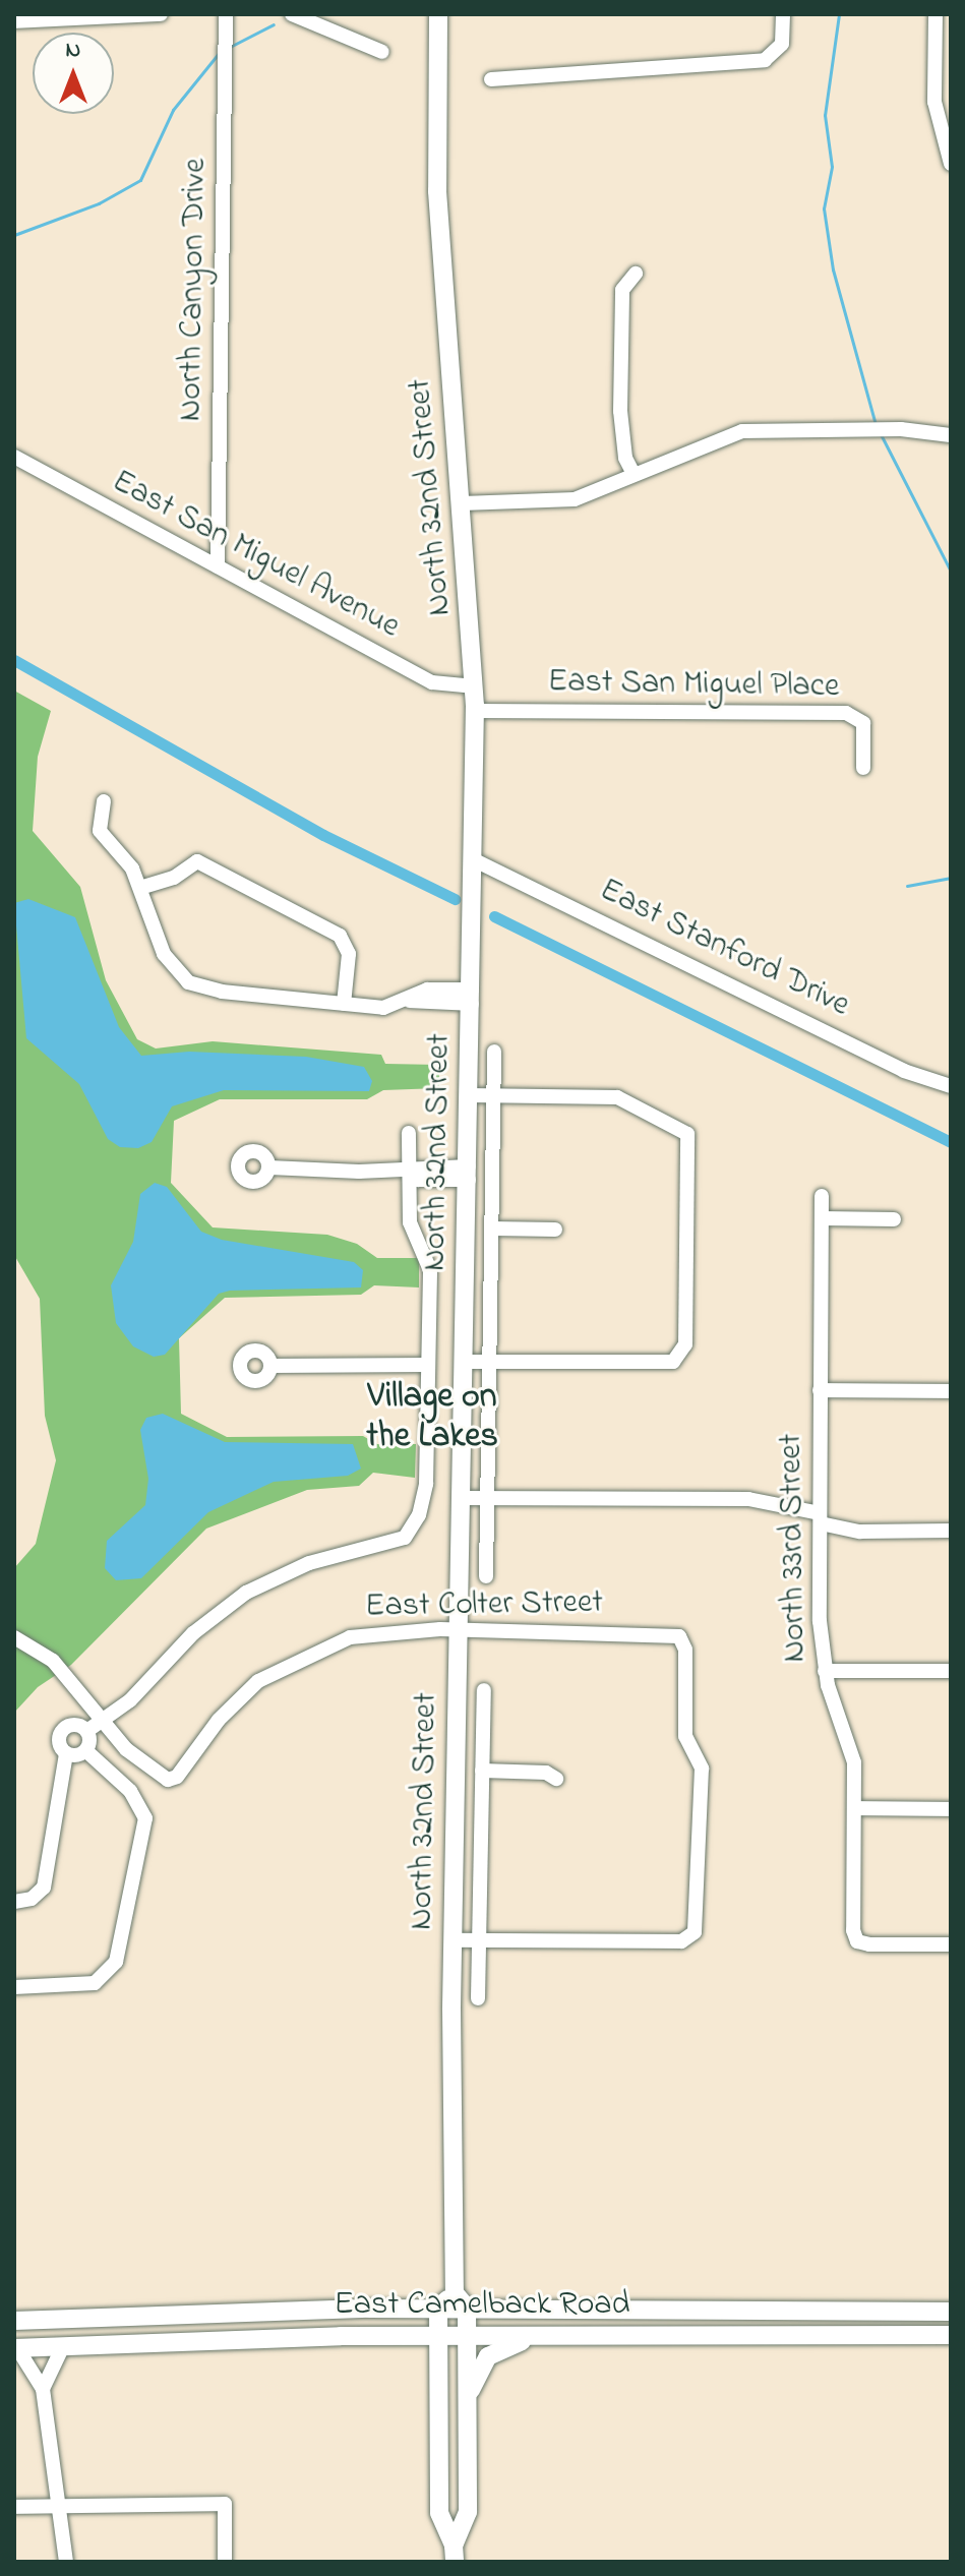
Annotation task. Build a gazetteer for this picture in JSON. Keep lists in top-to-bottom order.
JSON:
{
  "streets": {
    "main road": ["North 32nd Street", "East Camelback Road"],
    "street": [
      "North Canyon Drive",
      "East San Miguel Avenue",
      "East San Miguel Place",
      "East Stanford Drive",
      "North 33rd Street",
      "East Colter Street"
    ]
  },
  "crossings": [
    ["North Canyon Drive", "East San Miguel Avenue"],
    ["North 32nd Street", "East San Miguel Avenue"],
    ["North 32nd Street", "East San Miguel Place"],
    ["North 32nd Street", "East Stanford Drive"],
    ["North 32nd Street", "East Colter Street"]
  ],
  "districts": ["Village on the Lakes"],
  "north": "top"
}
